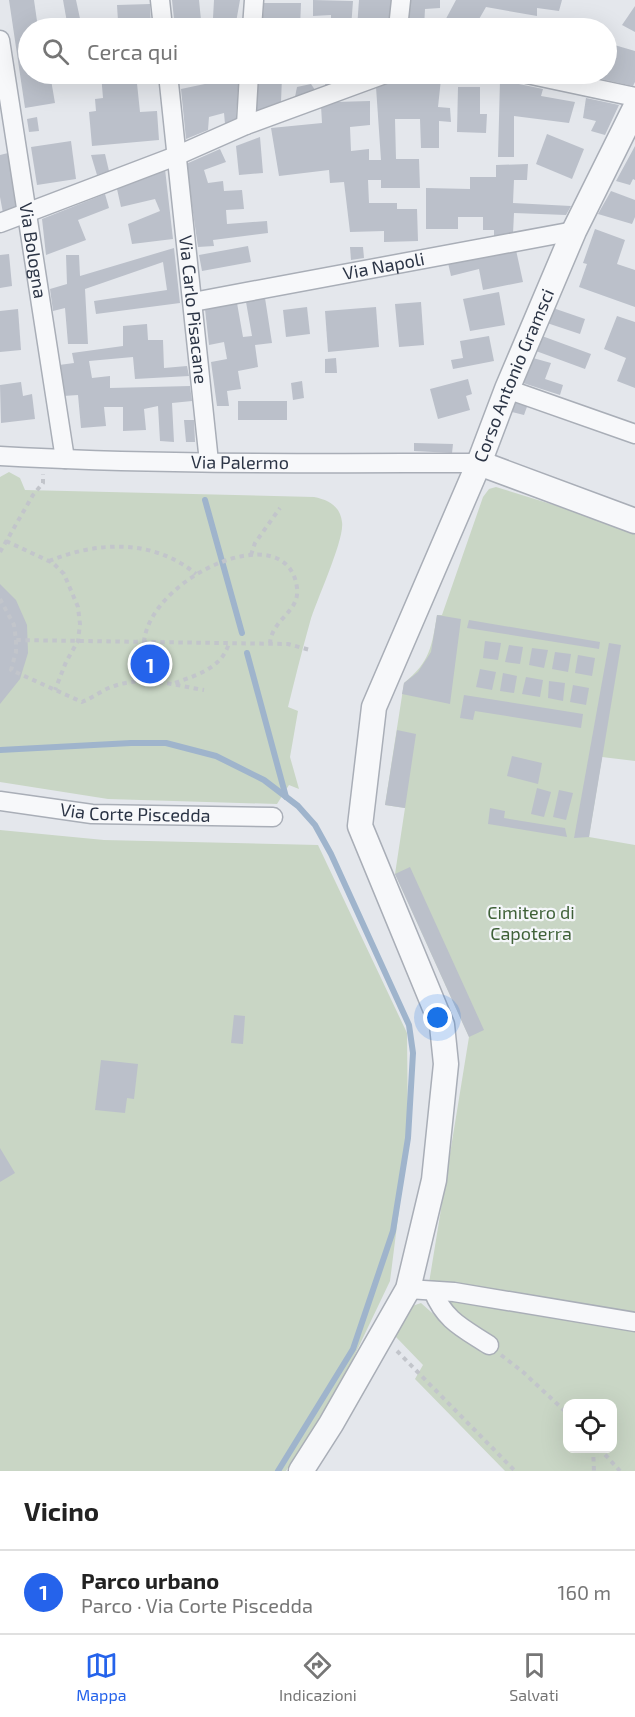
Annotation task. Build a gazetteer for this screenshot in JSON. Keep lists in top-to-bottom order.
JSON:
{
  "streets": {
    "street": [
      "Via Bologna",
      "Via Napoli",
      "Via Carlo Pisacane",
      "Corso Antonio Gramsci",
      "Via Palermo",
      "Via Corte Piscedda"
    ]
  },
  "crossings": [
    ["Via Bologna", "Via Palermo"],
    ["Via Napoli", "Via Carlo Pisacane"],
    ["Via Napoli", "Corso Antonio Gramsci"],
    ["Via Carlo Pisacane", "Via Palermo"],
    ["Corso Antonio Gramsci", "Via Palermo"]
  ],
  "parks": ["Cimitero di Capoterra"],
  "page": {
    "search": "Cerca qui",
    "pins": "1",
    "heading": "Vicino",
    "list": [
      {
        "mark": "1",
        "name": "Parco urbano",
        "note": "Parco · Via Corte Piscedda",
        "value": "160 m"
      }
    ],
    "nav": ["Mappa", "Indicazioni", "Salvati"]
  }
}
